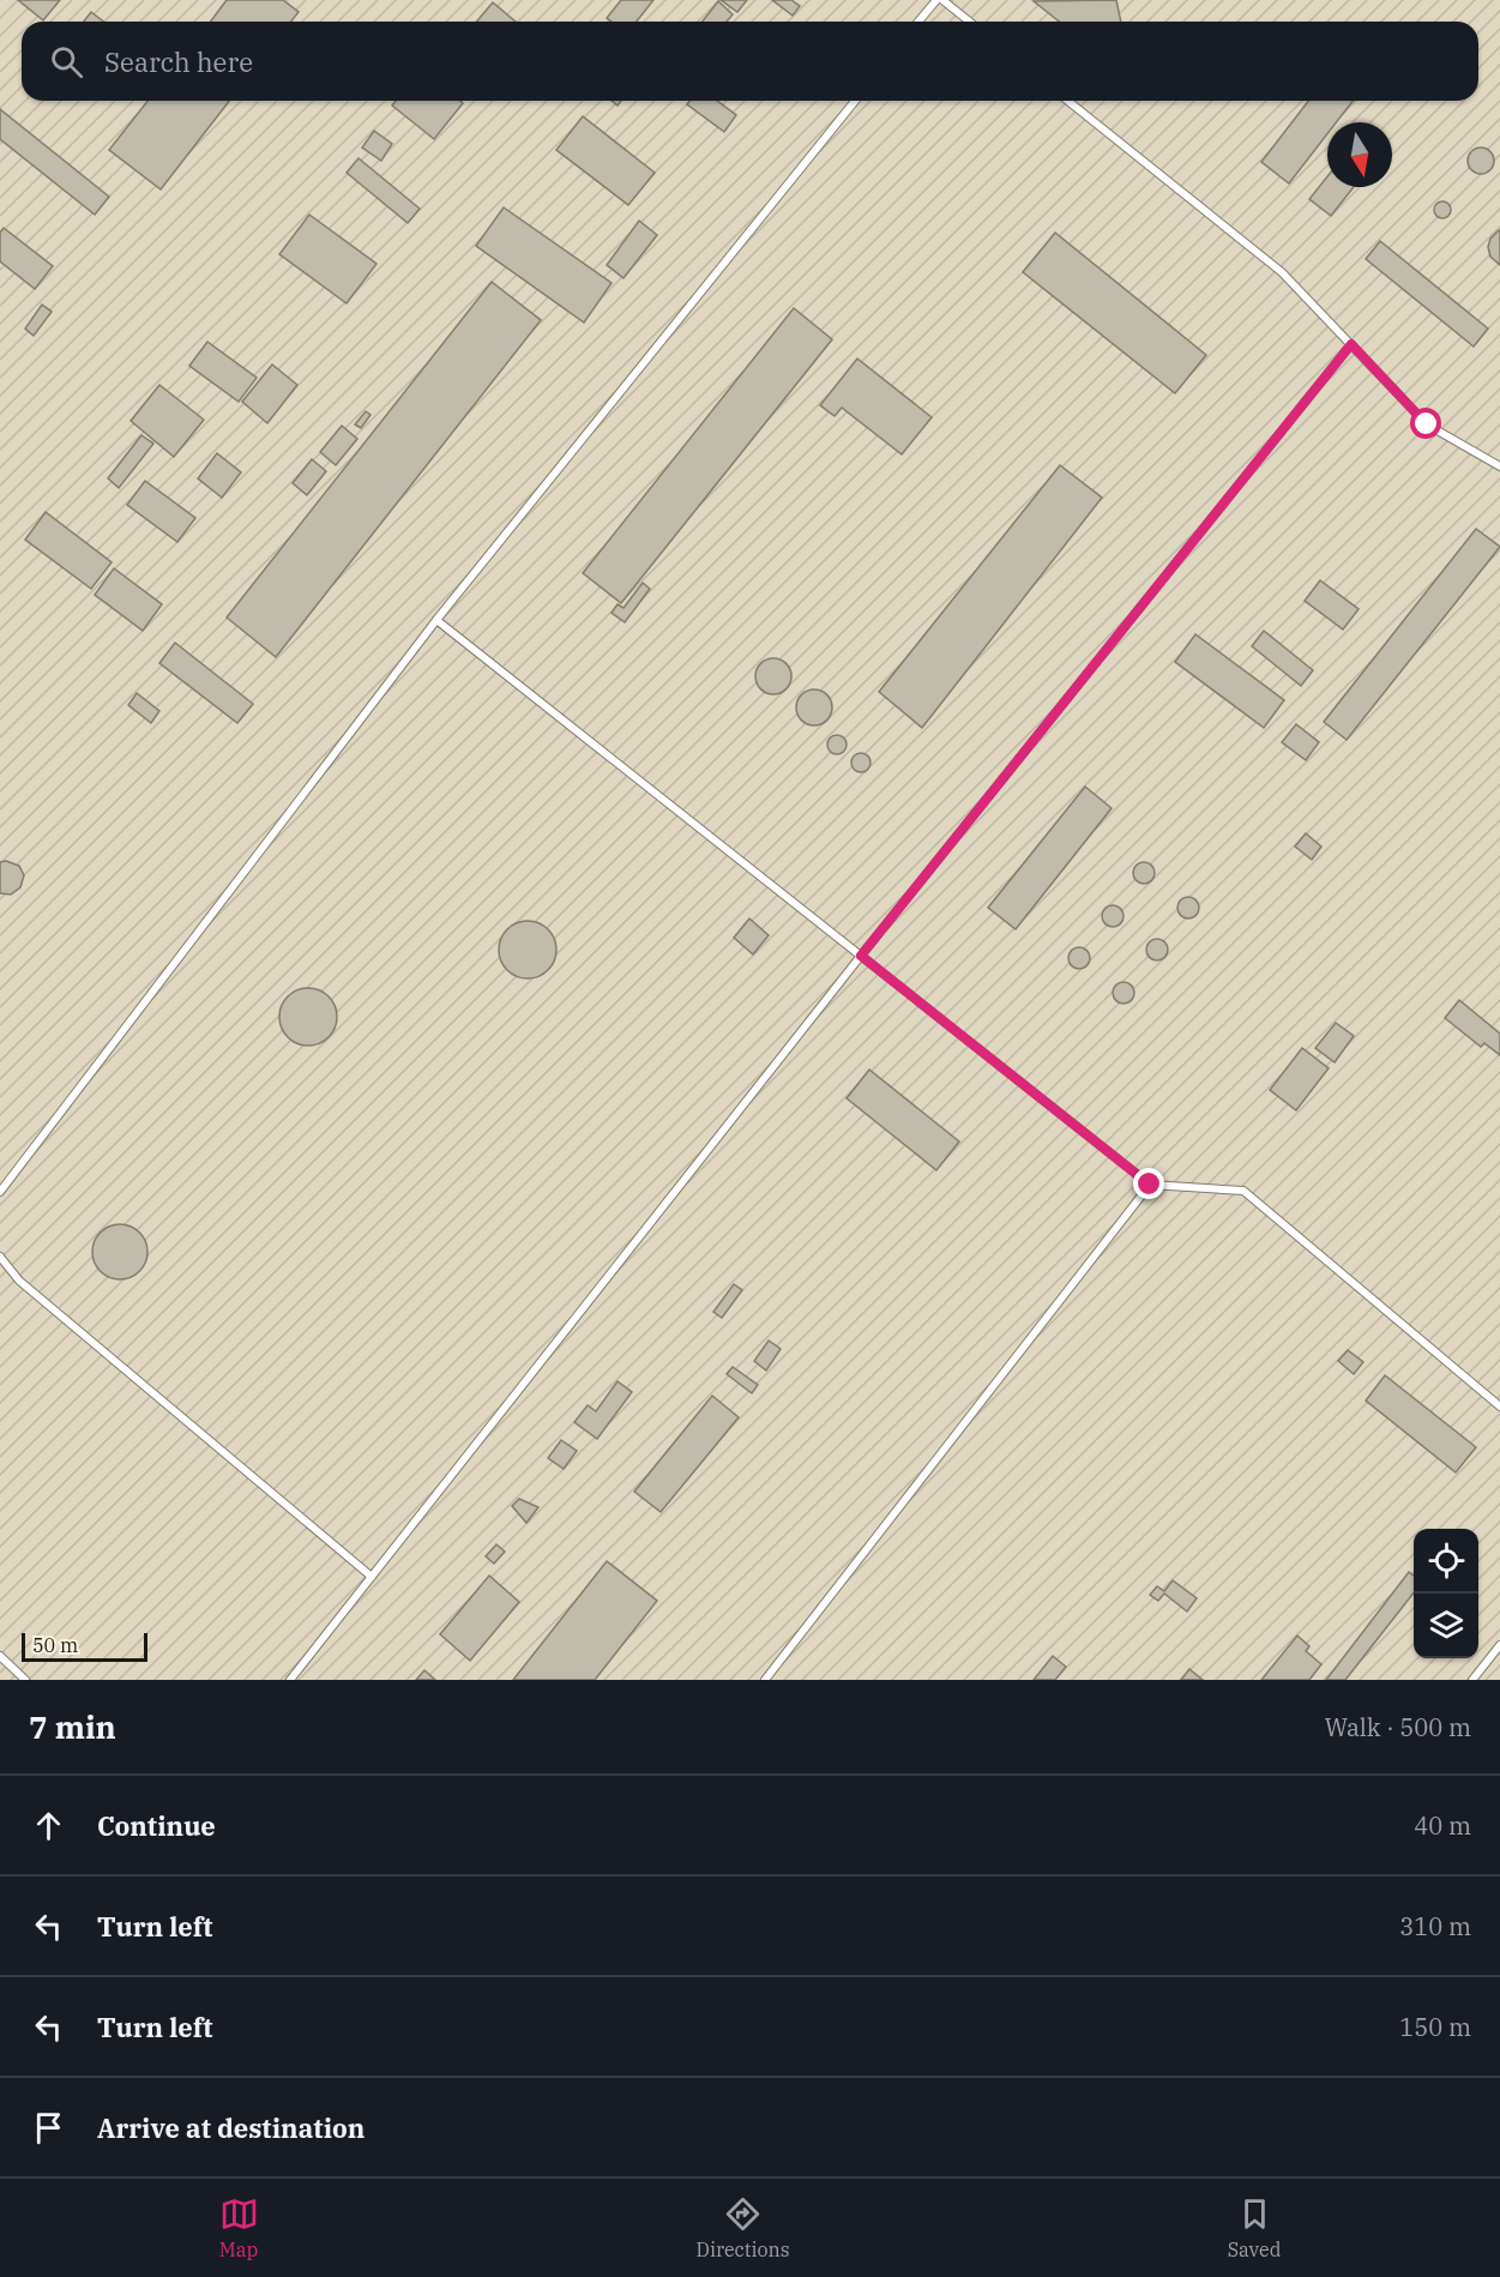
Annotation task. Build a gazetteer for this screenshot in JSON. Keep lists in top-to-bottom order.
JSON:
{
  "scale_bar": "50 m",
  "north": "bottom",
  "page": {
    "search": "Search here",
    "scale": "50 m",
    "heading": ["7 min", "Walk · 500 m"],
    "list": [
      ["Continue", "40 m"],
      ["Turn left", "310 m"],
      ["Turn left", "150 m"],
      "Arrive at destination"
    ],
    "nav": ["Map", "Directions", "Saved"]
  }
}
